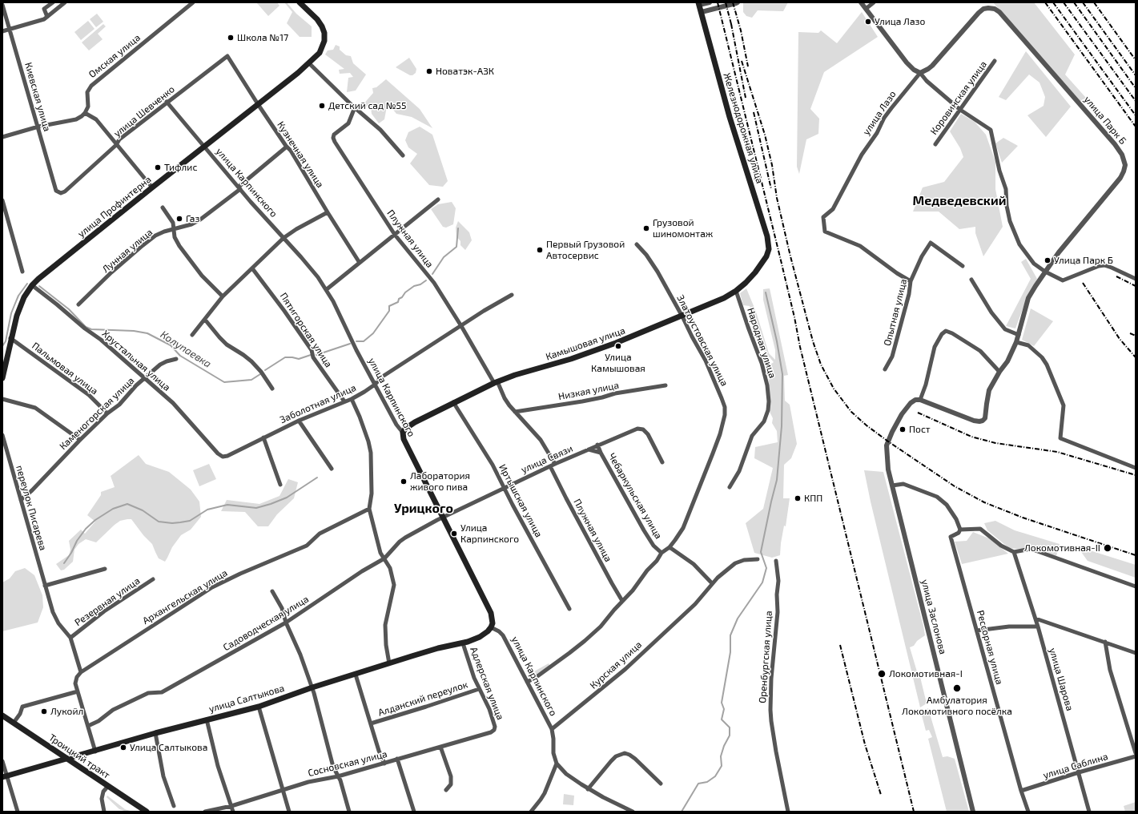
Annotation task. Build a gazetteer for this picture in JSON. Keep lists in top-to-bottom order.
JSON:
{
  "streets": {
    "main road": [
      "Железнодорожная улица",
      "улица Карпинского",
      "улица Профинтерна",
      "Камышовая улица",
      "улица Салтыкова",
      "Троицкий тракт"
    ],
    "street": [
      "Омская улица",
      "Киевская улица",
      "Коровинская улица",
      "улица Шевченко",
      "улица Лазо",
      "улица Парк Б",
      "Кузнечная улица",
      "Плужная улица",
      "Лунная улица",
      "Опытная улица",
      "Пятигорская улица",
      "Златоустовская улица",
      "Народная улица",
      "Хрустальная улица",
      "Пальмовая улица",
      "Низкая улица",
      "Заболотная улица",
      "Каменогорская улица",
      "улица Связи",
      "Чебаркульская улица",
      "Иртышская улица",
      "переулок Писарева",
      "Архангельская улица",
      "Резервная улица",
      "улица Заслонова",
      "Садоводческая улица",
      "Рессорная улица",
      "Оренбургская улица",
      "Курская улица",
      "улица Шарова",
      "Адлерская улица",
      "Алданский переулок",
      "Сосновская улица",
      "улица Саблина"
    ]
  },
  "crossings": [
    ["Киевская улица", "улица Шевченко"],
    ["улица Шевченко", "Кузнечная улица"],
    ["улица Шевченко", "улица Карпинского"],
    ["улица Лазо", "улица Парк Б"],
    ["улица Лазо", "Опытная улица"],
    ["улица Парк Б", "улица Заслонова"],
    ["Железнодорожная улица", "Камышовая улица"],
    ["Кузнечная улица", "улица Профинтерна"],
    ["Кузнечная улица", "Лунная улица"],
    ["улица Карпинского", "улица Профинтерна"],
    ["улица Карпинского", "Лунная улица"],
    ["улица Карпинского", "Златоустовская улица"],
    ["улица Карпинского", "Камышовая улица"],
    ["улица Карпинского", "Заболотная улица"],
    ["улица Карпинского", "улица Связи"],
    ["улица Карпинского", "Садоводческая улица"],
    ["улица Карпинского", "Курская улица"],
    ["улица Карпинского", "улица Салтыкова"],
    ["улица Профинтерна", "Хрустальная улица"],
    ["улица Профинтерна", "Пальмовая улица"],
    ["Плужная улица", "Златоустовская улица"],
    ["Плужная улица", "Камышовая улица"],
    ["Плужная улица", "Низкая улица"],
    ["Плужная улица", "Заболотная улица"],
    ["Плужная улица", "улица Связи"],
    ["Пятигорская улица", "Заболотная улица"],
    ["Златоустовская улица", "Камышовая улица"],
    ["Златоустовская улица", "Чебаркульская улица"],
    ["Народная улица", "Камышовая улица"],
    ["Камышовая улица", "Иртышская улица"],
    ["Хрустальная улица", "Заболотная улица"],
    ["Хрустальная улица", "Каменогорская улица"],
    ["Пальмовая улица", "Каменогорская улица"],
    ["Каменогорская улица", "переулок Писарева"],
    ["улица Связи", "Чебаркульская улица"],
    ["улица Связи", "Иртышская улица"],
    ["улица Связи", "Садоводческая улица"],
    ["Чебаркульская улица", "Курская улица"],
    ["переулок Писарева", "Архангельская улица"],
    ["переулок Писарева", "Резервная улица"],
    ["переулок Писарева", "Садоводческая улица"],
    ["переулок Писарева", "улица Салтыкова"],
    ["Рессорная улица", "улица Саблина"],
    ["улица Шарова", "улица Саблина"],
    ["Адлерская улица", "улица Салтыкова"],
    ["Адлерская улица", "Алданский переулок"],
    ["Адлерская улица", "Сосновская улица"],
    ["улица Салтыкова", "Троицкий тракт"]
  ],
  "districts": ["Медведевский", "Урицкого"],
  "water": ["Колупаевка"],
  "places": [
    "Улица Лазо",
    "Школа №17",
    "Новатэк-АЗК",
    "Детский сад №55",
    "Тифлис",
    "Газ",
    "Грузовой шиномонтаж",
    "Первый Грузовой Автосервис",
    "Улица Парк Б",
    "Улица Камышовая",
    "Пост",
    "Лаборатория живого пива",
    "КПП",
    "Улица Карпинского",
    "Локомотивная-II",
    "Локомотивная-I",
    "Амбулатория Локомотивного посёлка",
    "Лукойл",
    "Улица Салтыкова"
  ]
}
